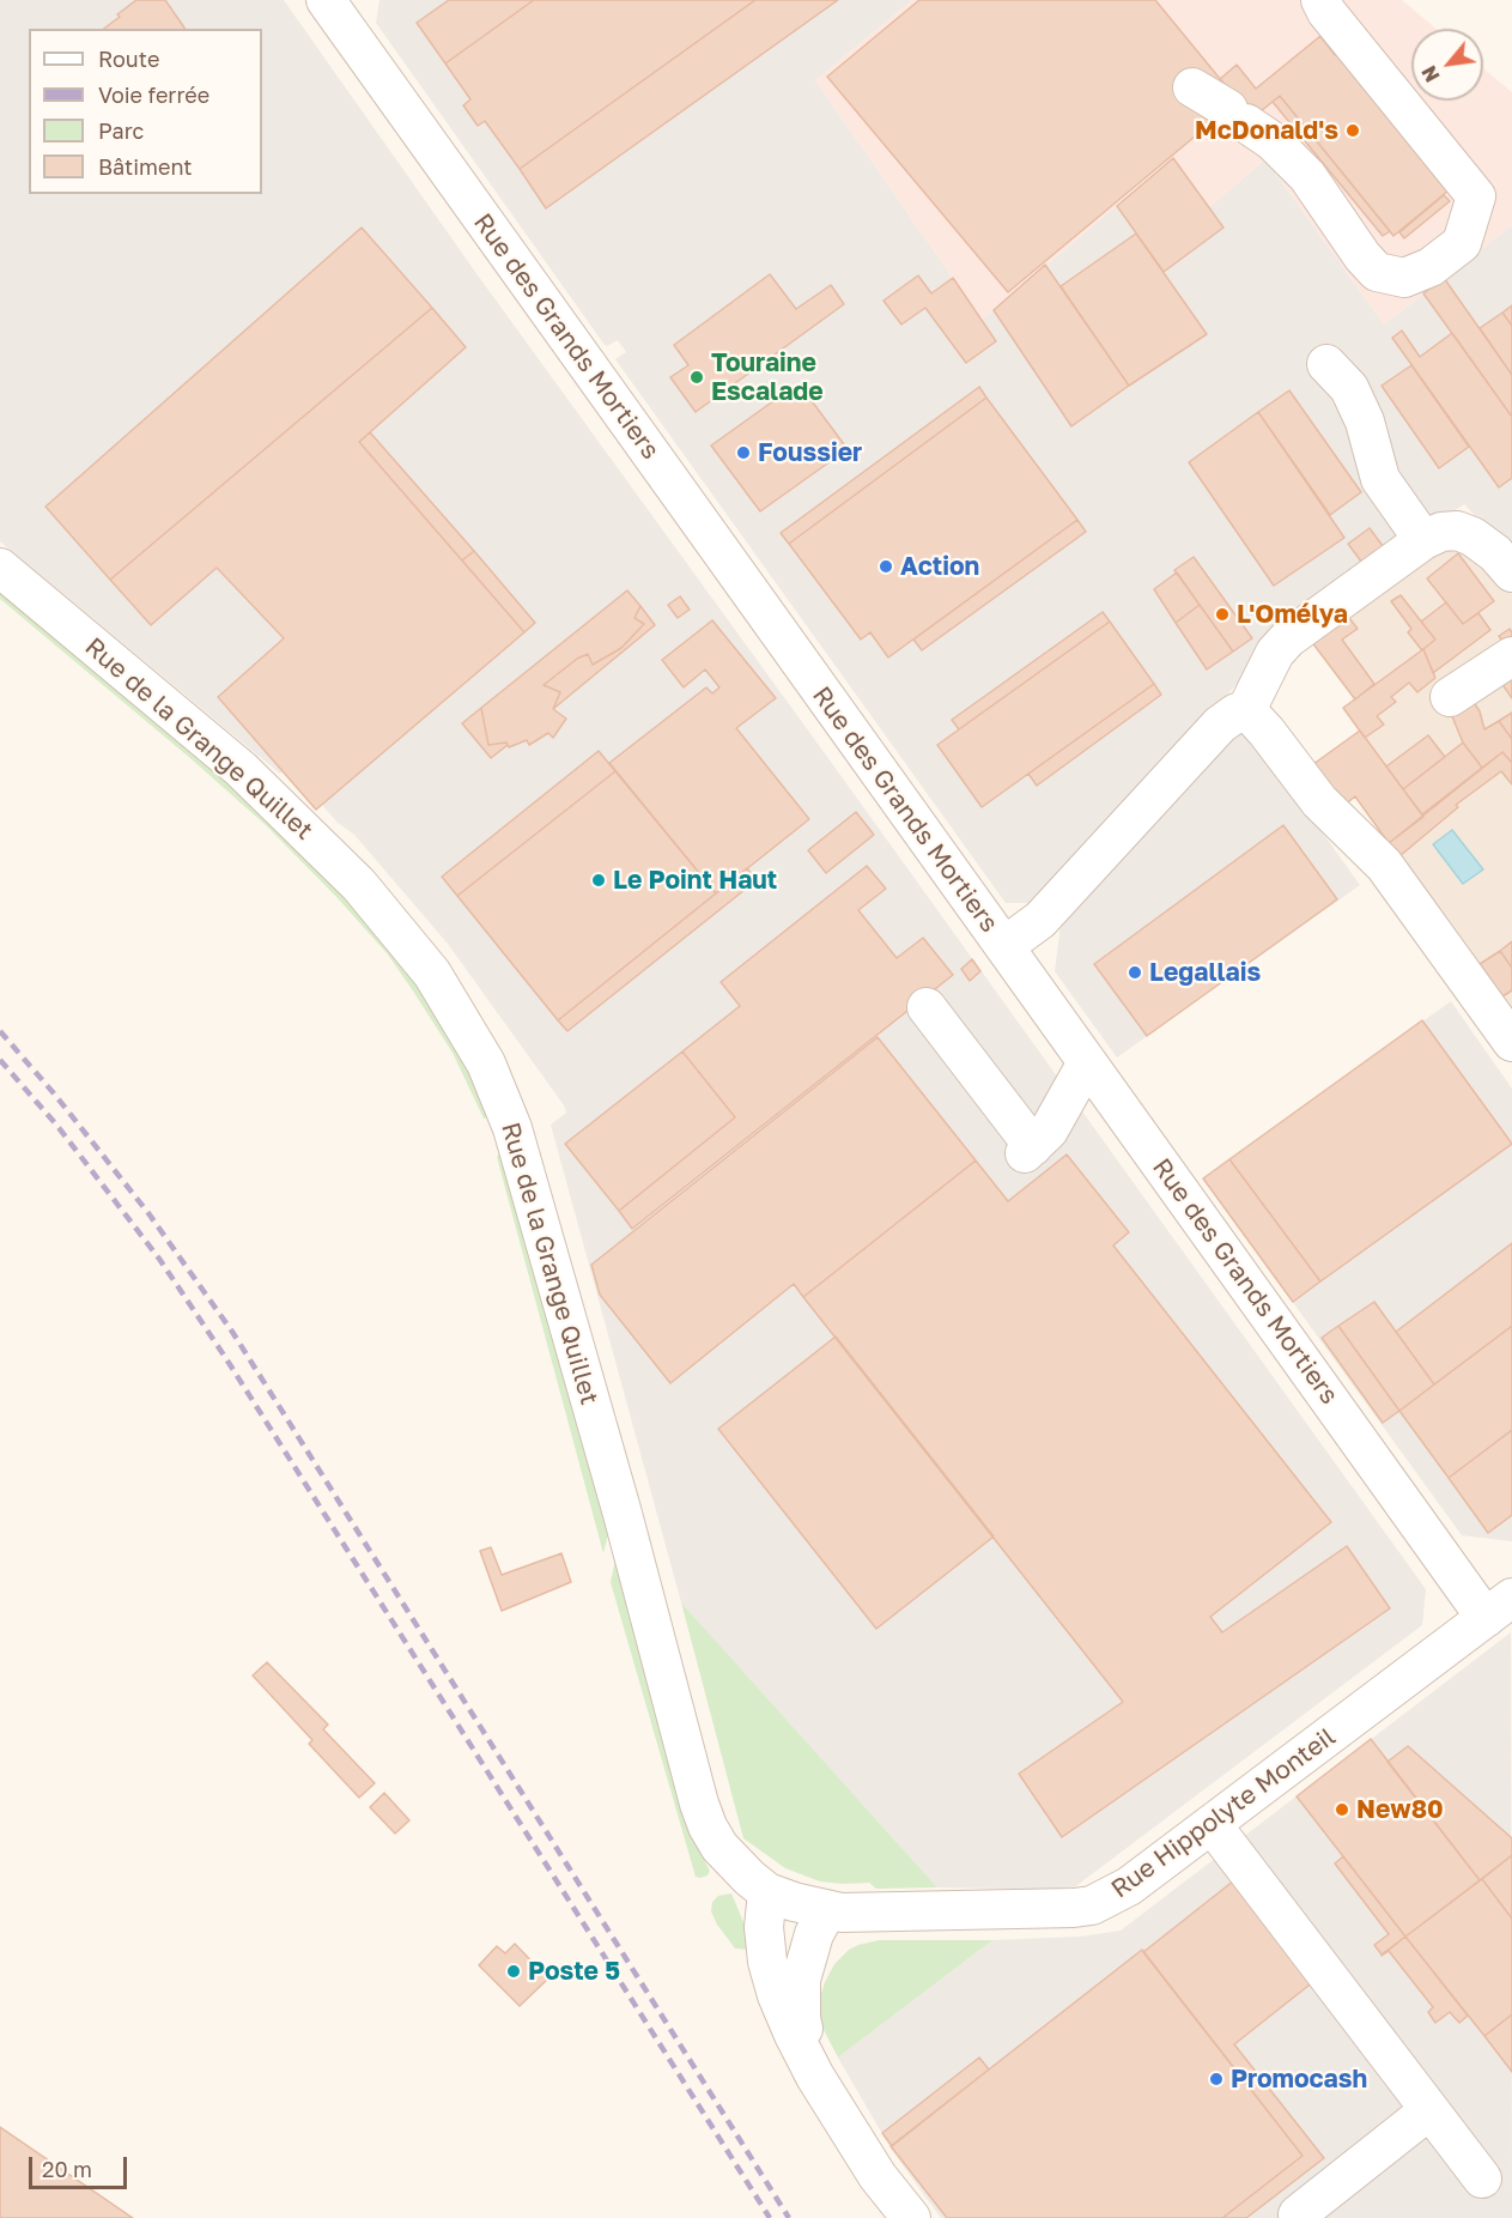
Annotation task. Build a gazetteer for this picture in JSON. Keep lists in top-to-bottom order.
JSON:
{
  "streets": {
    "street": ["Rue des Grands Mortiers", "Rue de la Grange Quillet", "Rue Hippolyte Monteil"]
  },
  "crossings": [
    ["Rue des Grands Mortiers", "Rue Hippolyte Monteil"],
    ["Rue de la Grange Quillet", "Rue Hippolyte Monteil"]
  ],
  "places": [
    "McDonald's",
    "Touraine Escalade",
    "Foussier",
    "Action",
    "L'Omélya",
    "Le Point Haut",
    "Legallais",
    "New80",
    "Poste 5",
    "Promocash"
  ],
  "legend": [
    "Route",
    "Voie ferrée",
    "Parc",
    "Bâtiment"
  ],
  "scale_bar": "20 m",
  "north": "bottom left"
}
